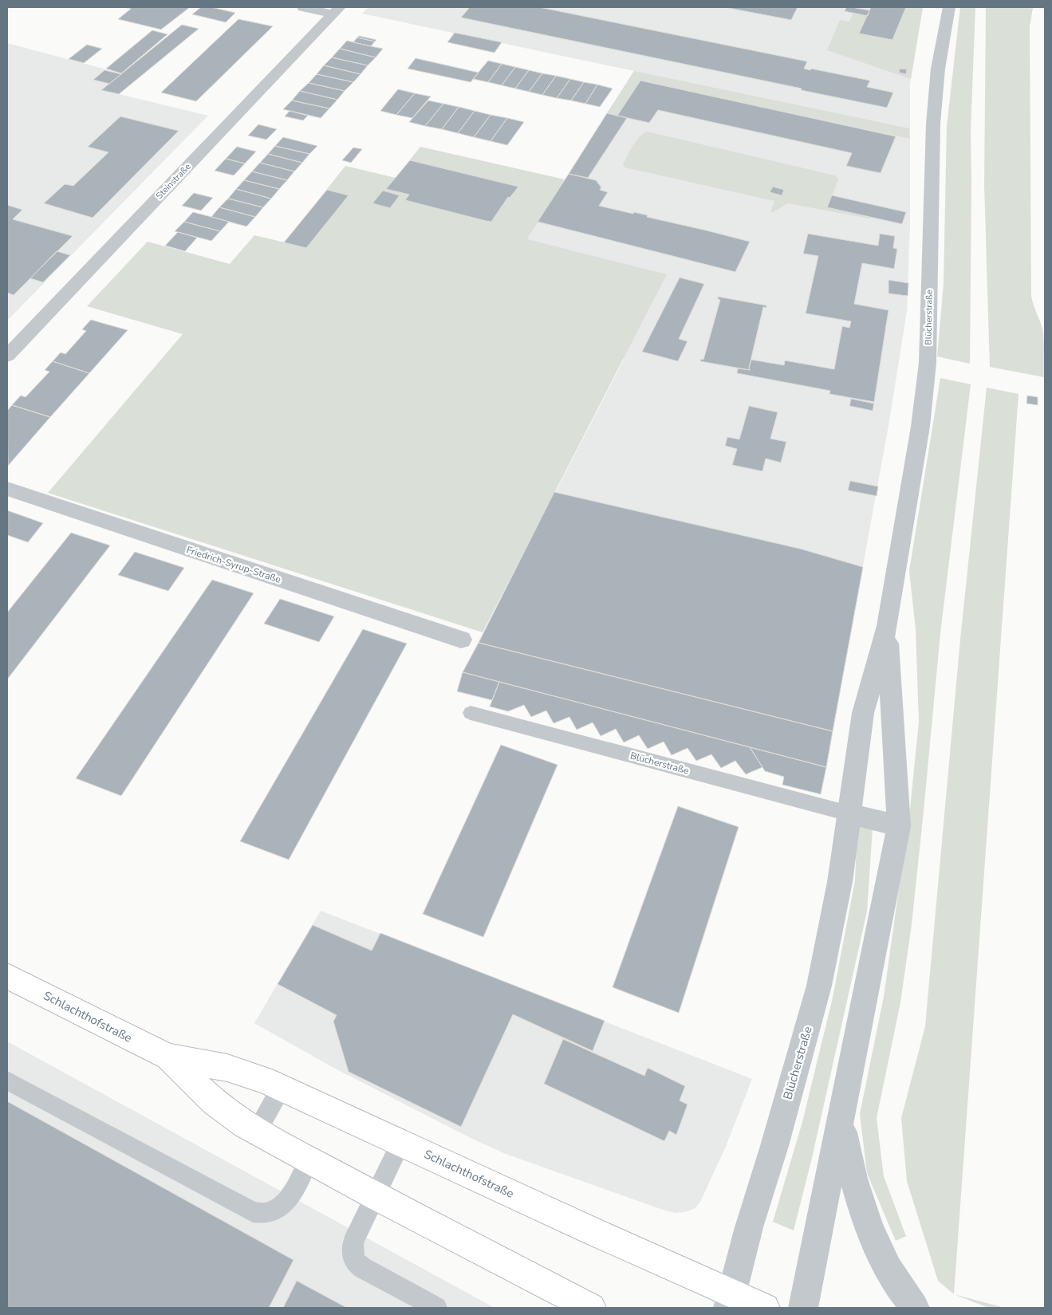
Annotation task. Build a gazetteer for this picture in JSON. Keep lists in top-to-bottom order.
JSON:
{
  "streets": {
    "main road": ["Schlachthofstraße"],
    "street": ["Steinstraße", "Blücherstraße", "Friedrich-Syrup-Straße"]
  },
  "crossings": [
    ["Blücherstraße", "Schlachthofstraße"]
  ]
}
